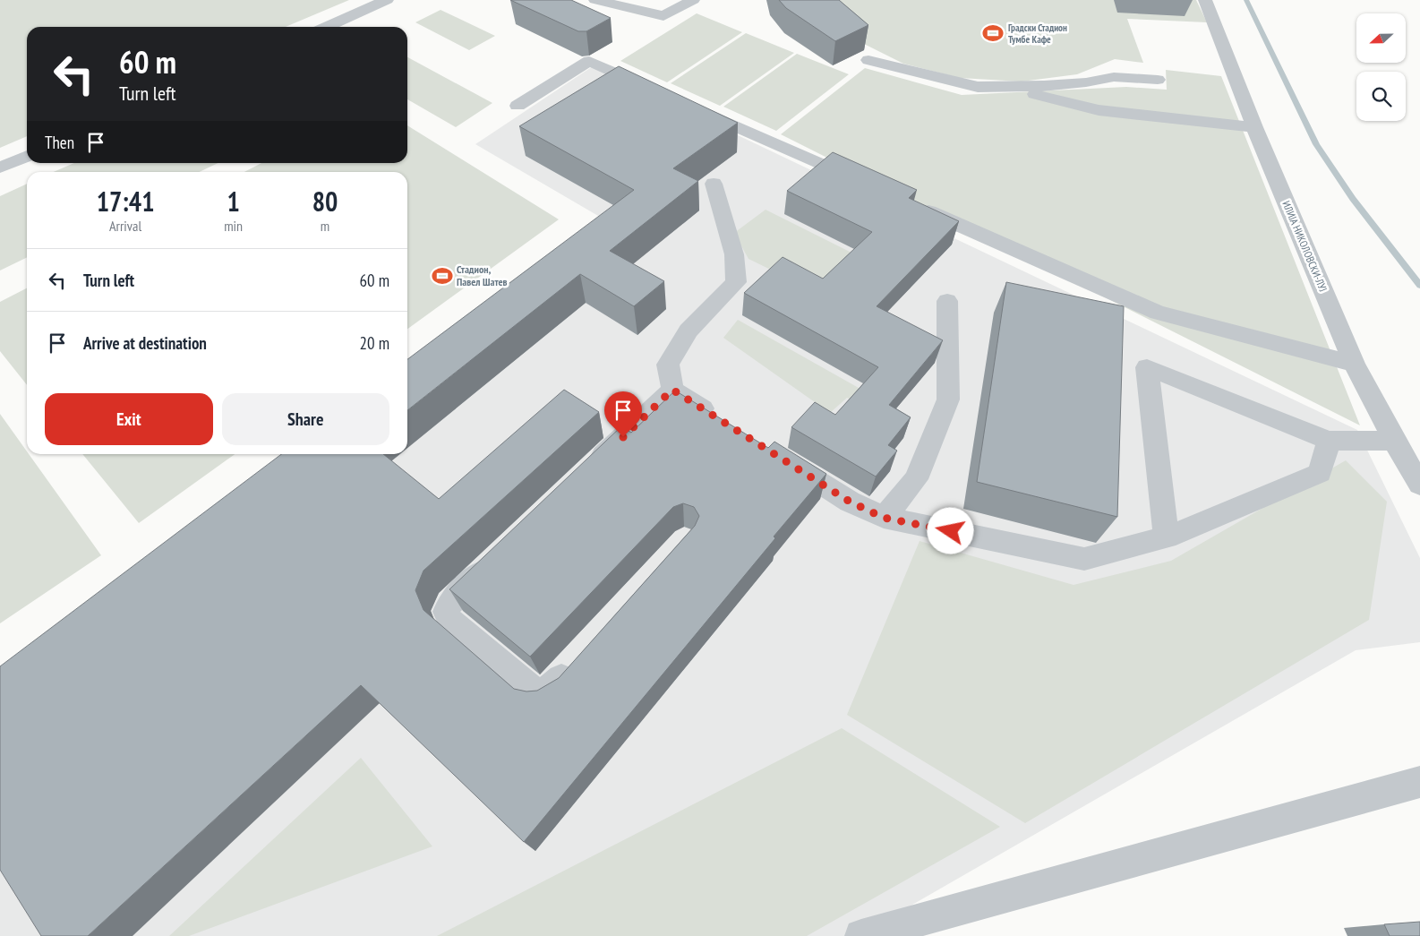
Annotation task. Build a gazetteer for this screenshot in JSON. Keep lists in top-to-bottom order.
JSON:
{
  "streets": {
    "street": ["ИЛИЈА НИКОЛОВСКИ-ЛУЈ"]
  },
  "places": {
    "sports": ["Градски Стадион Тумбе Кафе", "Стадион, Павел Шатев"]
  },
  "north": "left",
  "page": {
    "turn": ["60 m", "Turn left"],
    "then": "Then",
    "eta": [
      "17:41",
      "Arrival",
      "1",
      "min",
      "80",
      "m"
    ],
    "list": [
      {
        "name": "Turn left",
        "value": "60 m"
      },
      {
        "name": "Arrive at destination",
        "value": "20 m"
      }
    ],
    "buttons": ["Exit", "Share"]
  }
}
